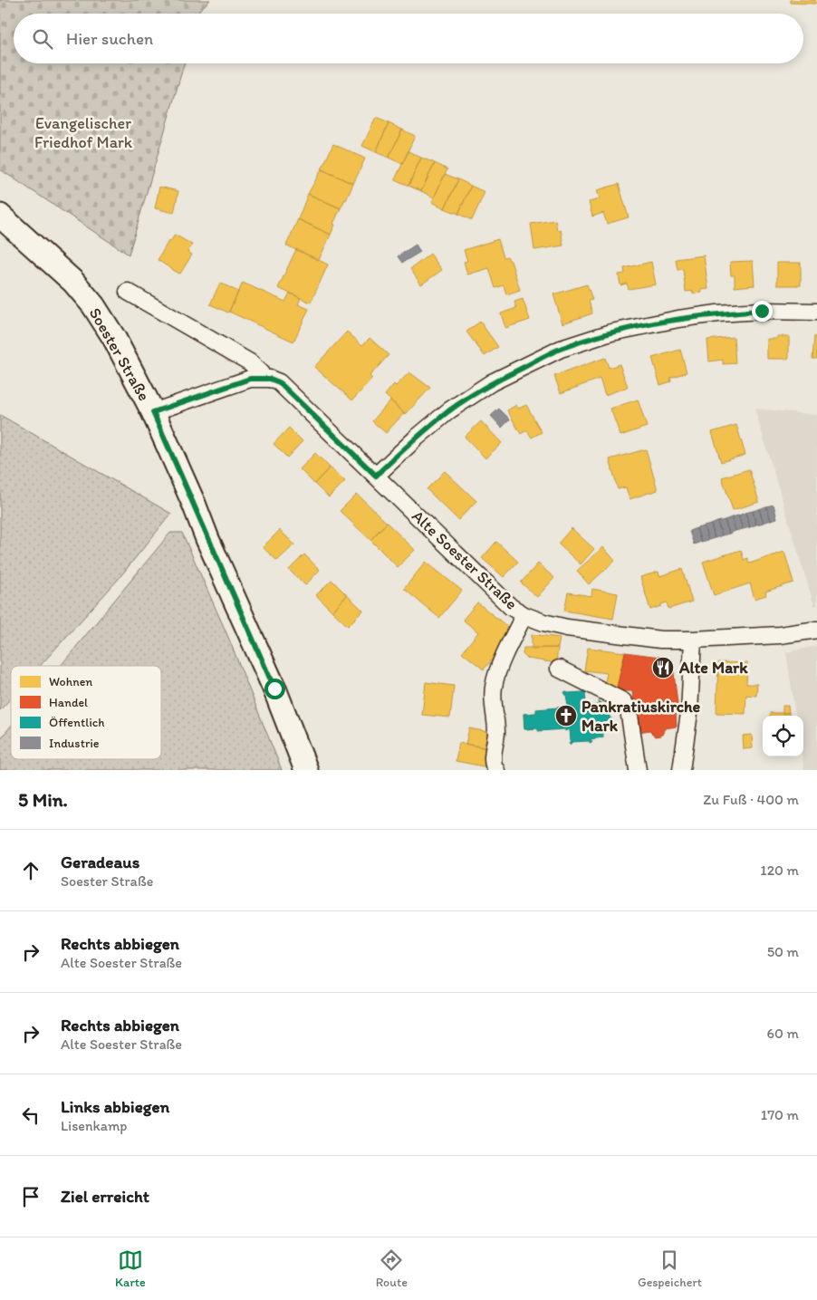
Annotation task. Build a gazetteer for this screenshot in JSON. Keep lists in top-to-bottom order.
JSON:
{
  "streets": {
    "main road": ["Soester Straße"],
    "street": ["Alte Soester Straße"]
  },
  "parks": ["Evangelischer Friedhof Mark"],
  "places": {
    "restaurant": ["Alte Mark"],
    "church": ["Pankratiuskirche Mark"]
  },
  "legend": [
    "Wohnen",
    "Handel",
    "Öffentlich",
    "Industrie"
  ],
  "page": {
    "search": "Hier suchen",
    "heading": ["5 Min.", "Zu Fuß · 400 m"],
    "list": [
      ["Geradeaus", "Soester Straße", "120 m"],
      ["Rechts abbiegen", "Alte Soester Straße", "50 m"],
      ["Rechts abbiegen", "Alte Soester Straße", "60 m"],
      ["Links abbiegen", "Lisenkamp", "170 m"],
      "Ziel erreicht"
    ],
    "nav": ["Karte", "Route", "Gespeichert"]
  }
}
